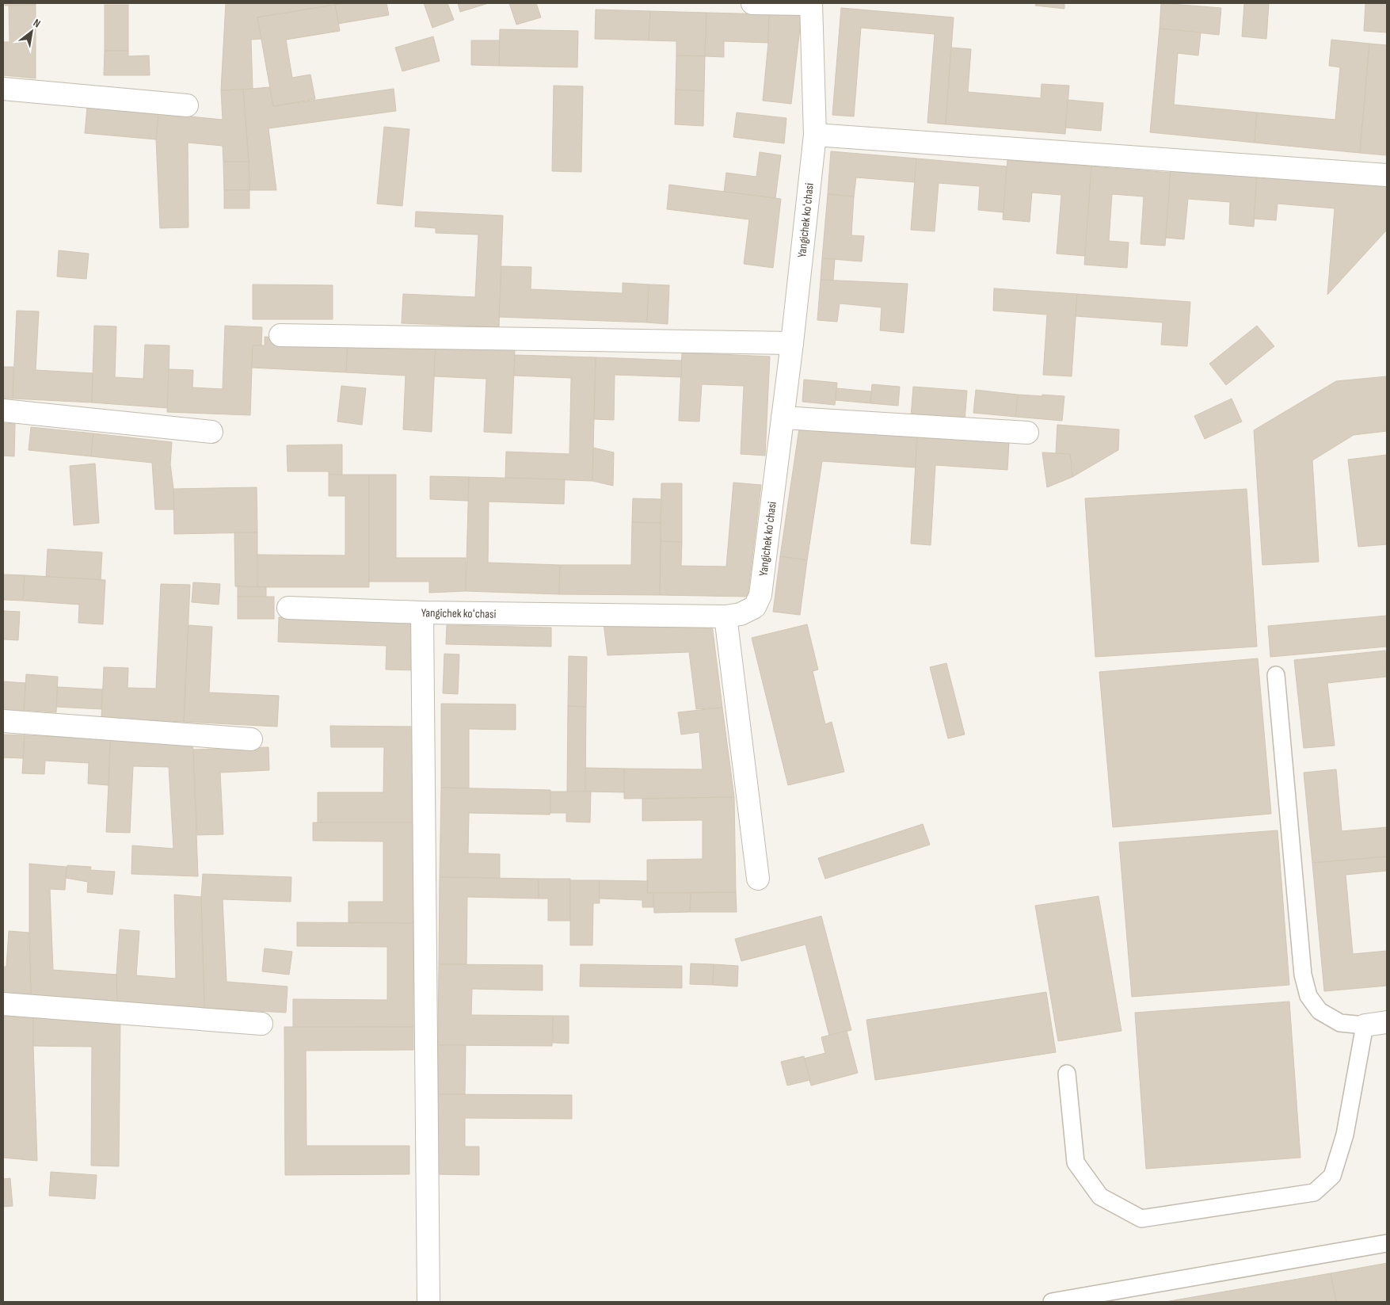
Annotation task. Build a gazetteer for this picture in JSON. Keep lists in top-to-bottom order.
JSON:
{
  "streets": {
    "street": ["Yangichek koʻchasi"]
  },
  "north": "top right"
}
